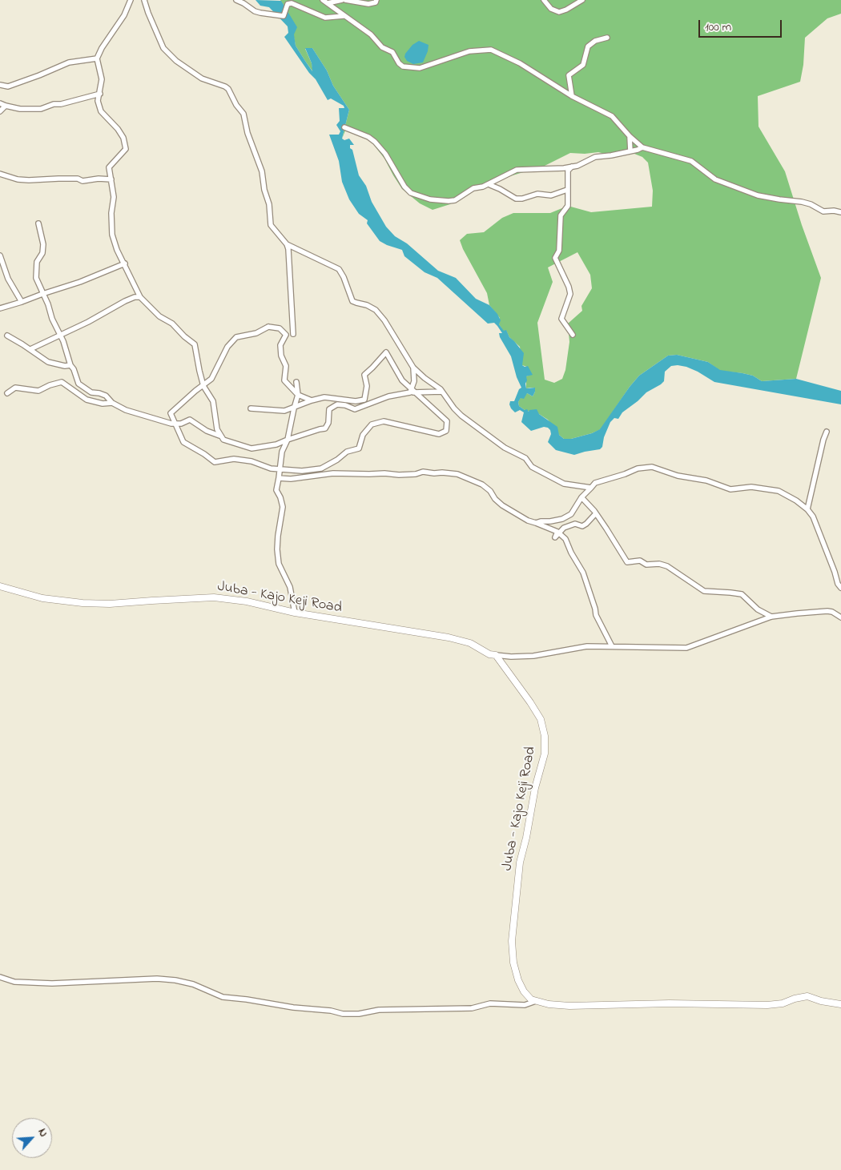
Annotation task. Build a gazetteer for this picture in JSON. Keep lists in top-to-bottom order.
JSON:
{
  "streets": {
    "main road": ["Juba - Kajo Keji Road"]
  },
  "scale_bar": "100 m",
  "north": "top right"
}
